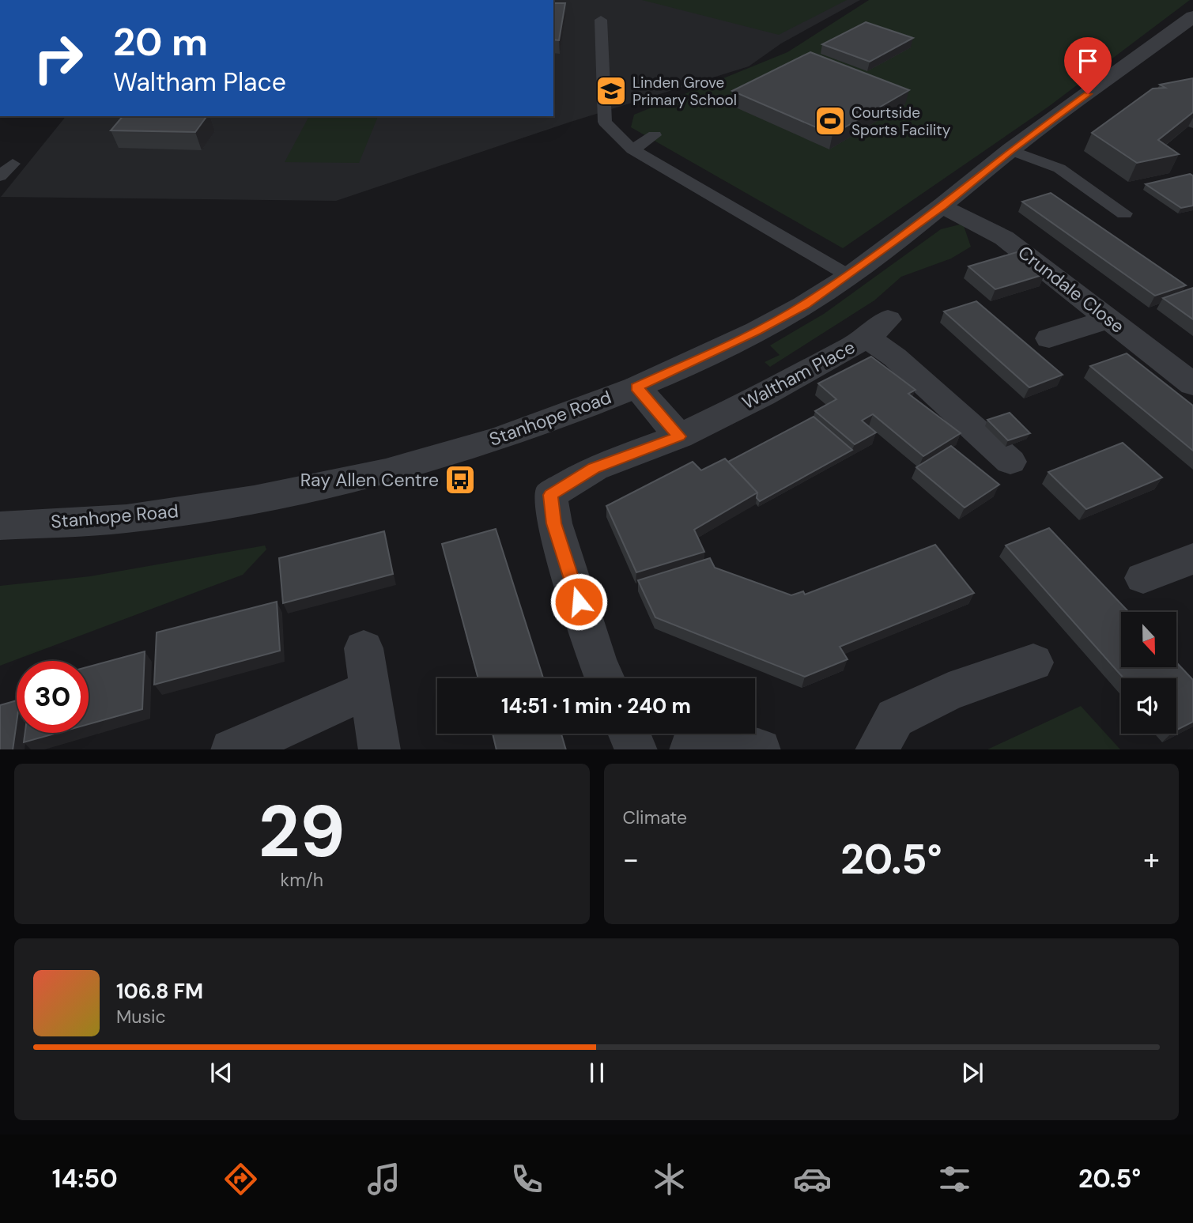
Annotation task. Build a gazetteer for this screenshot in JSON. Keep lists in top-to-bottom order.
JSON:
{
  "streets": {
    "street": ["Crundale Close", "Waltham Place", "Stanhope Road"]
  },
  "crossings": [
    ["Crundale Close", "Stanhope Road"]
  ],
  "places": {
    "school or university": ["Linden Grove Primary School"],
    "sports": ["Courtside Sports Facility"],
    "bus stop": ["Ray Allen Centre"]
  },
  "north": "bottom",
  "page": {
    "turn": ["20 m", "Waltham Place"],
    "limit": "30",
    "trip": "14:51 · 1 min · 240 m",
    "tile": [
      ["29", "km/h"],
      "Climate"
    ],
    "heat": ["−", "20.5°", "+"],
    "song": ["106.8 FM", "Music"],
    "tabs": ["14:50", "20.5°"]
  }
}
